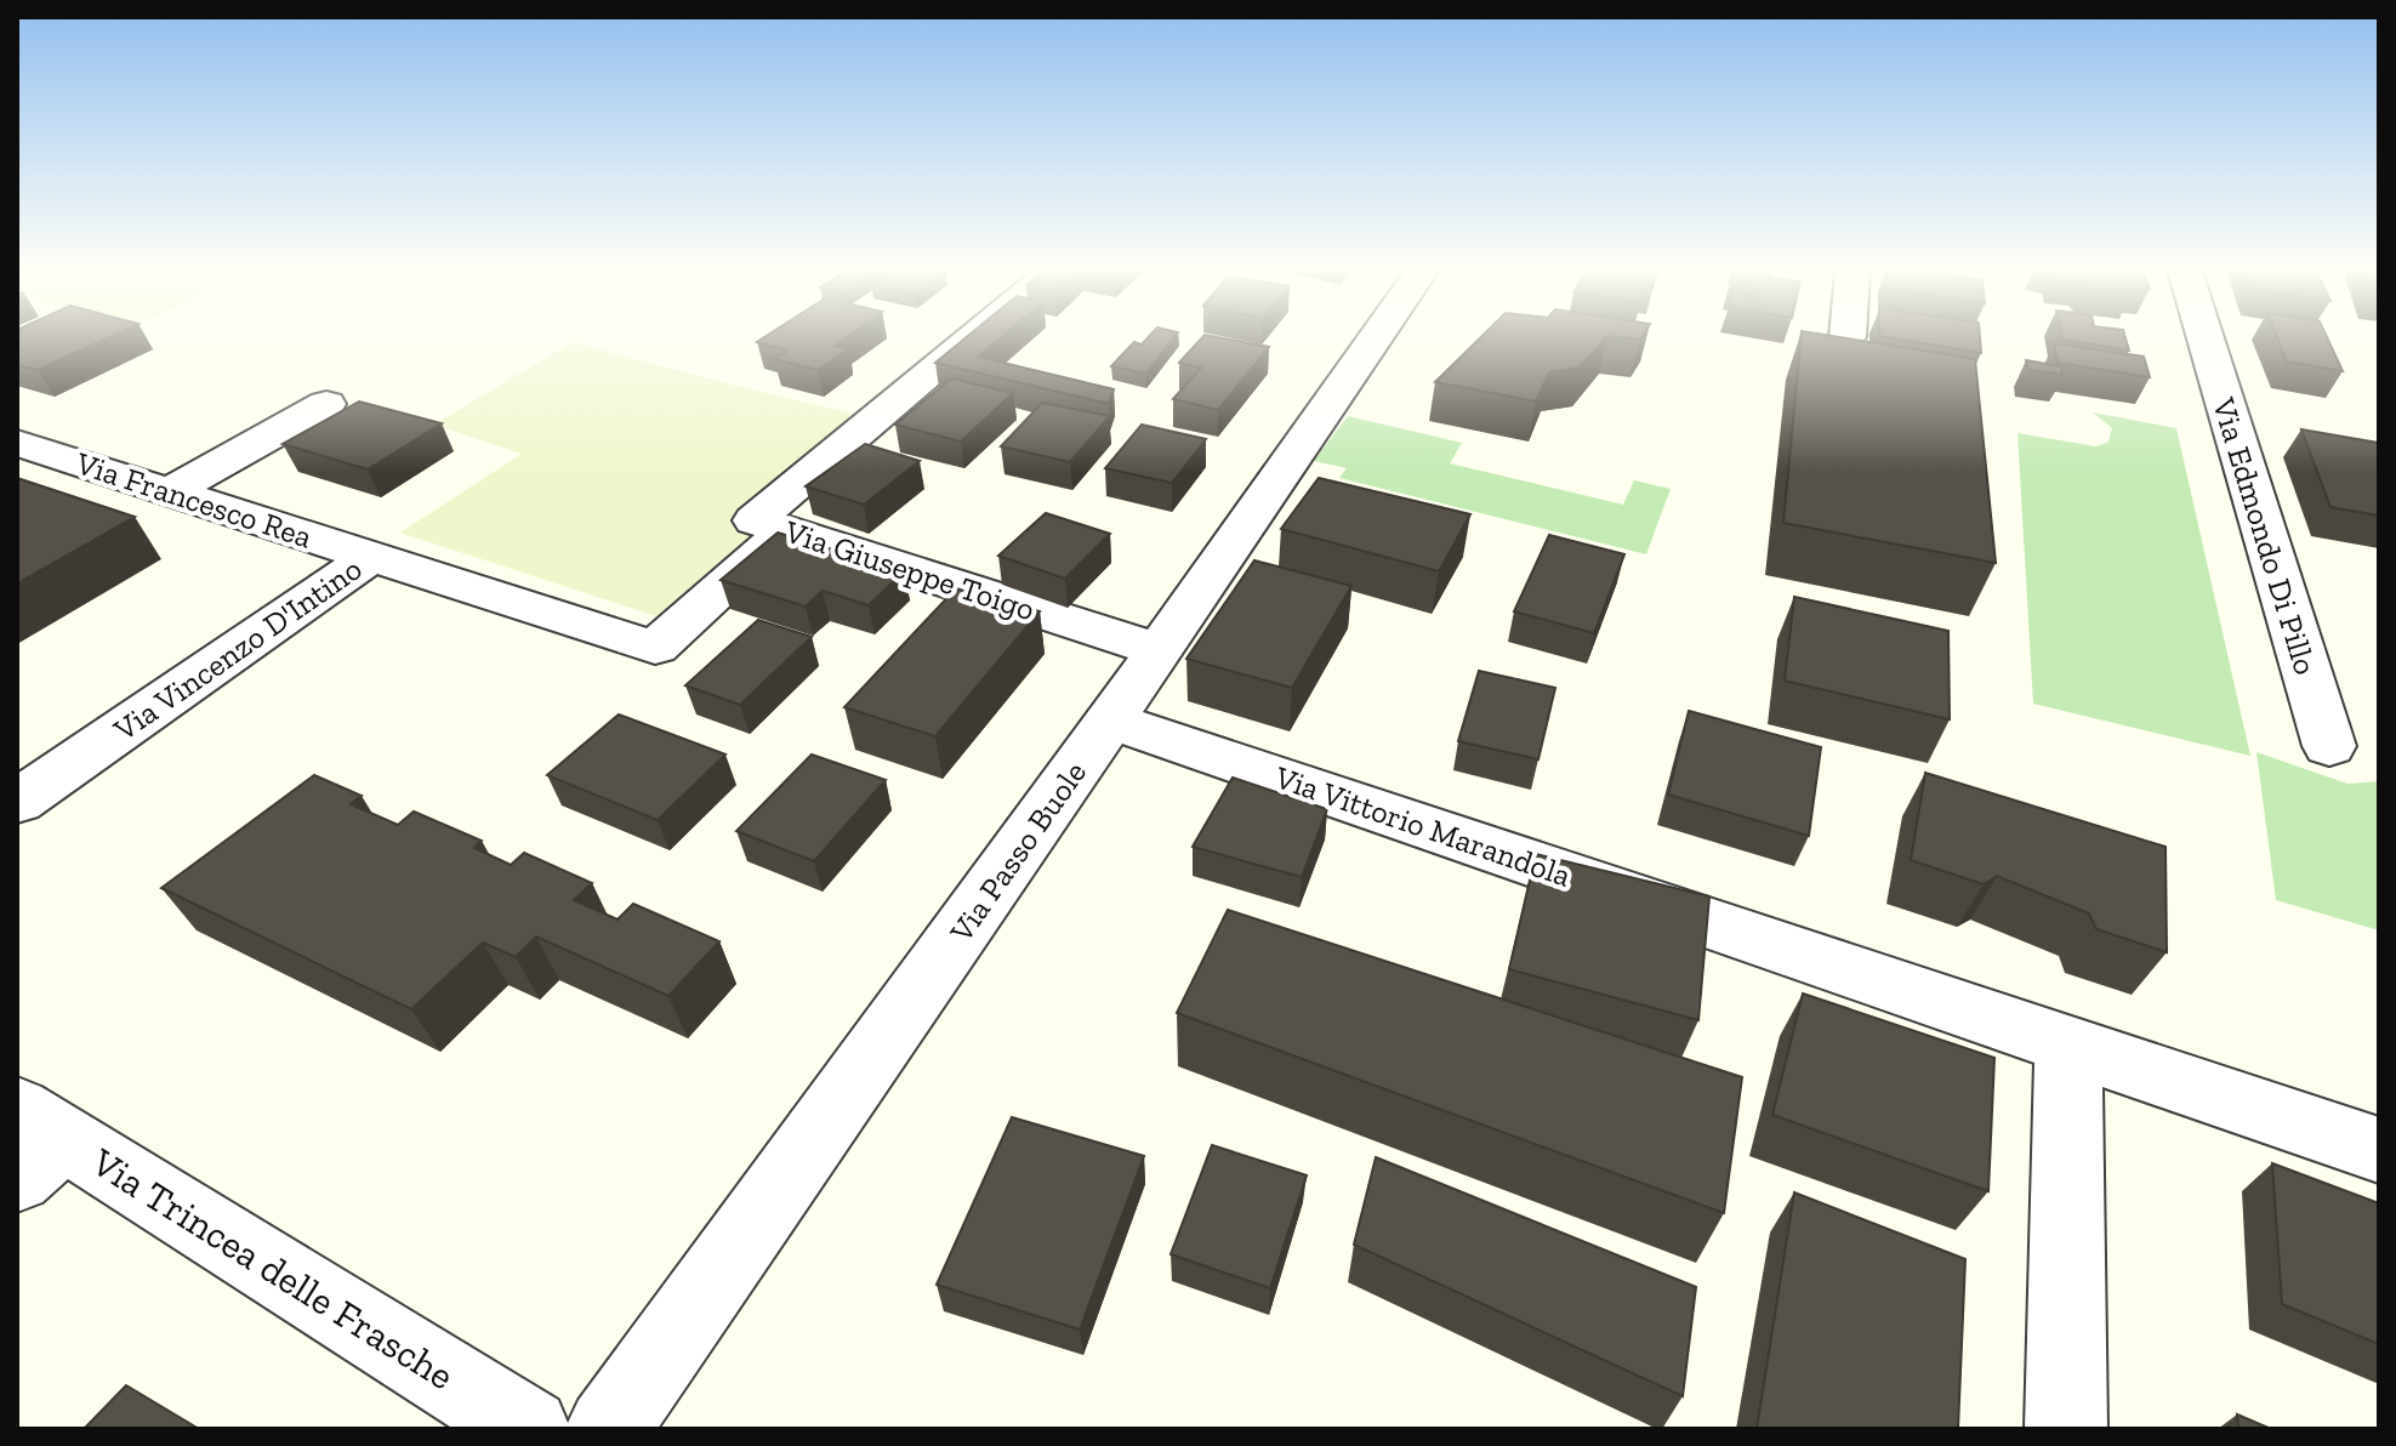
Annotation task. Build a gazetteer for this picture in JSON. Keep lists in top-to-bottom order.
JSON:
{
  "streets": {
    "street": [
      "Via Francesco Rea",
      "Via Edmondo Di Pillo",
      "Via Giuseppe Toigo",
      "Via Vincenzo D'Intino",
      "Via Vittorio Marandola",
      "Via Passo Buole",
      "Via Trincea delle Frasche"
    ]
  },
  "crossings": [
    ["Via Francesco Rea", "Via Vincenzo D'Intino"],
    ["Via Giuseppe Toigo", "Via Passo Buole"],
    ["Via Vittorio Marandola", "Via Passo Buole"]
  ]
}
